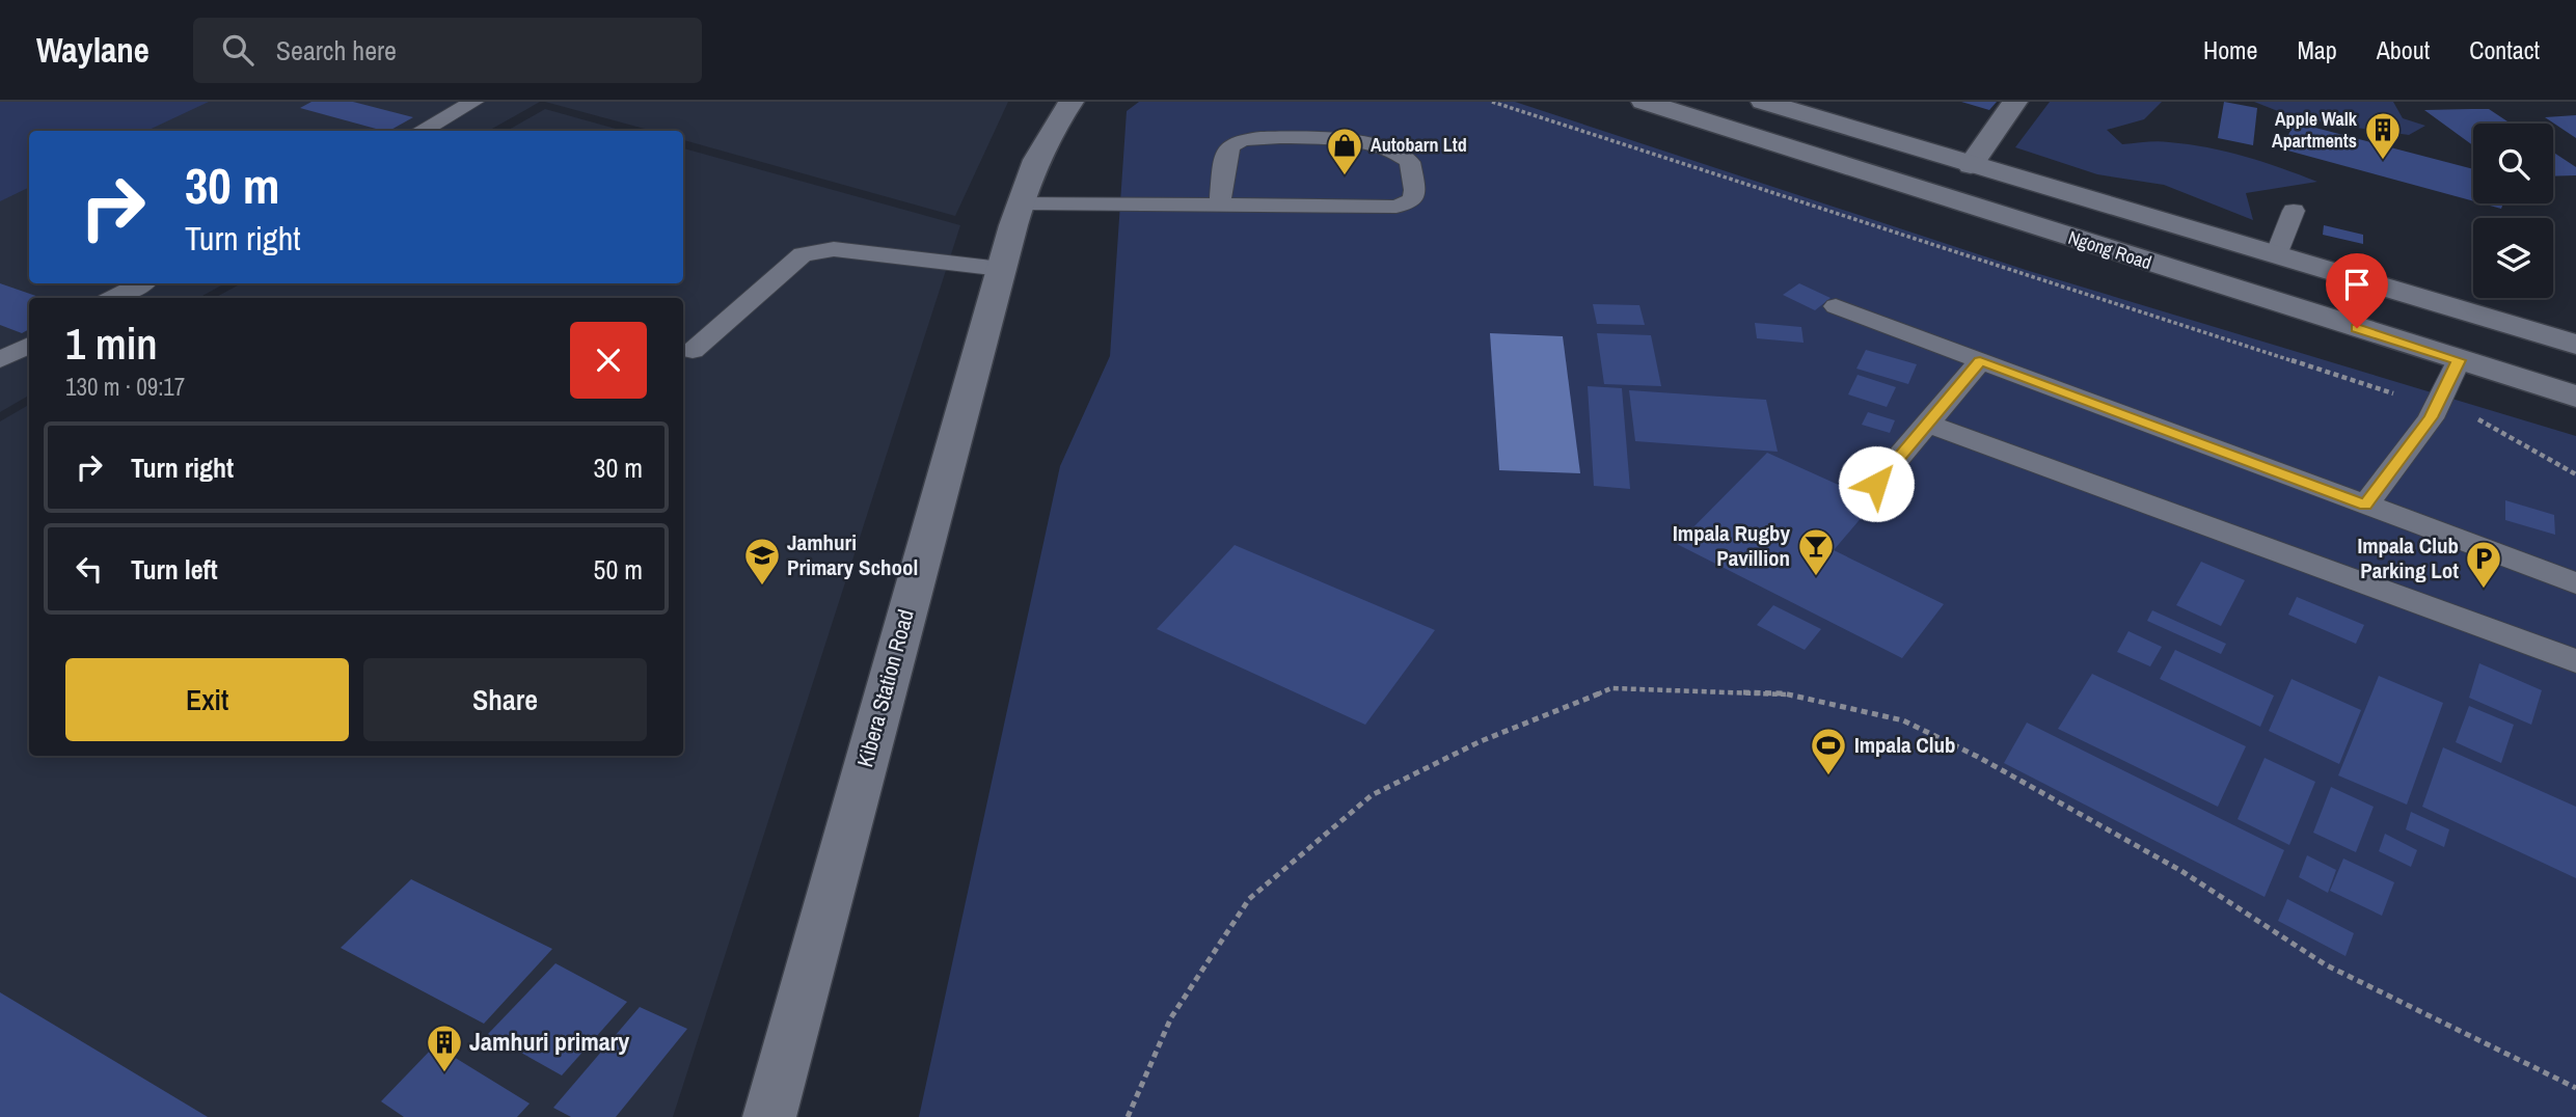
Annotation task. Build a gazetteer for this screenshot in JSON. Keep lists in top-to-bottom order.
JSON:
{
  "streets": {
    "main road": ["Ngong Road", "Kibera Station Road"]
  },
  "places": {
    "building": ["Apple Walk Apartments", "Jamhuri primary"],
    "shop": ["Autobarn Ltd"],
    "bar": ["Impala Rugby Pavillion"],
    "school or university": ["Jamhuri Primary School"],
    "parking": ["Impala Club Parking Lot"],
    "sports": ["Impala Club"]
  },
  "page": {
    "header": "Waylane",
    "search": "Search here",
    "nav": [
      "Home",
      "Map",
      "About",
      "Contact"
    ],
    "turn": ["30 m", "Turn right"],
    "heading": ["1 min", "130 m · 09:17"],
    "list": [
      {
        "name": "Turn right",
        "value": "30 m"
      },
      {
        "name": "Turn left",
        "value": "50 m"
      }
    ],
    "buttons": ["Exit", "Share"]
  }
}
